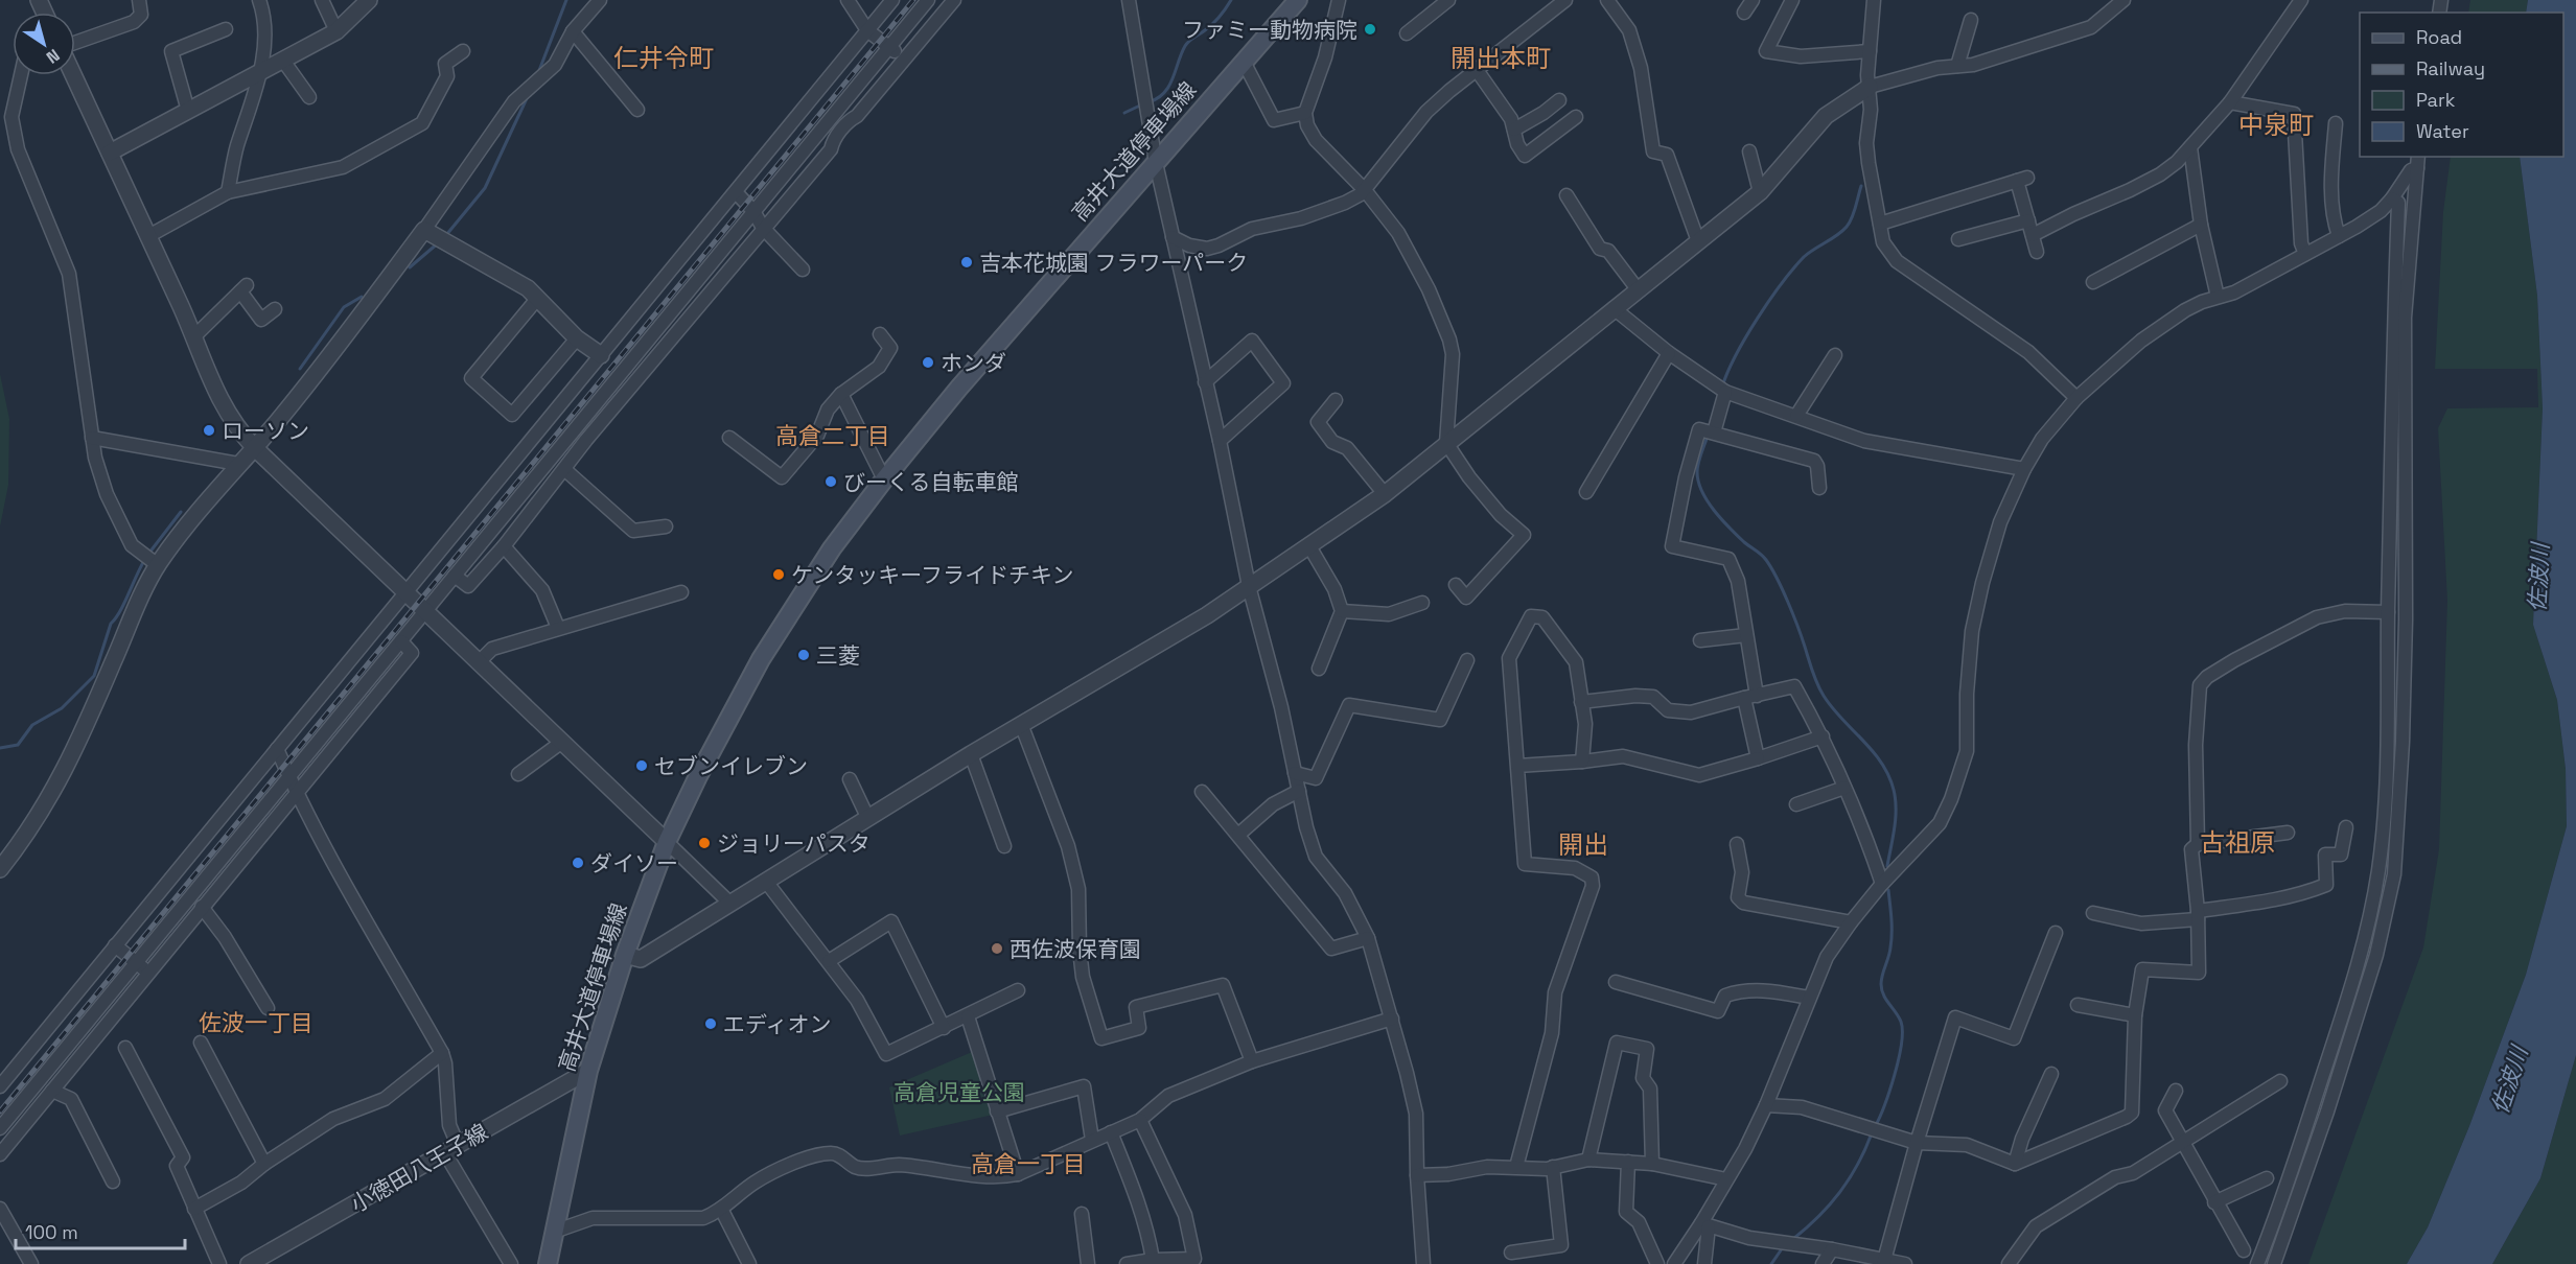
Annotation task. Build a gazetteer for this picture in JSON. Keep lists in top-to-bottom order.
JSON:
{
  "streets": {
    "main road": ["高井大道停車場線"],
    "street": ["小徳田八王子線"]
  },
  "crossings": [
    ["高井大道停車場線", "小徳田八王子線"]
  ],
  "districts": [
    "仁井令町",
    "開出本町",
    "中泉町",
    "高倉二丁目",
    "古祖原",
    "開出",
    "佐波一丁目",
    "高倉一丁目"
  ],
  "water": ["佐波川"],
  "parks": ["高倉児童公園"],
  "places": [
    "ファミー動物病院",
    "吉本花城園 フラワーパーク",
    "ホンダ",
    "ローソン",
    "びーくる自転車館",
    "ケンタッキーフライドチキン",
    "三菱",
    "セブンイレブン",
    "ジョリーパスタ",
    "ダイソー",
    "西佐波保育園",
    "エディオン"
  ],
  "legend": [
    "Road",
    "Railway",
    "Park",
    "Water"
  ],
  "scale_bar": "100 m",
  "north": "bottom right"
}
